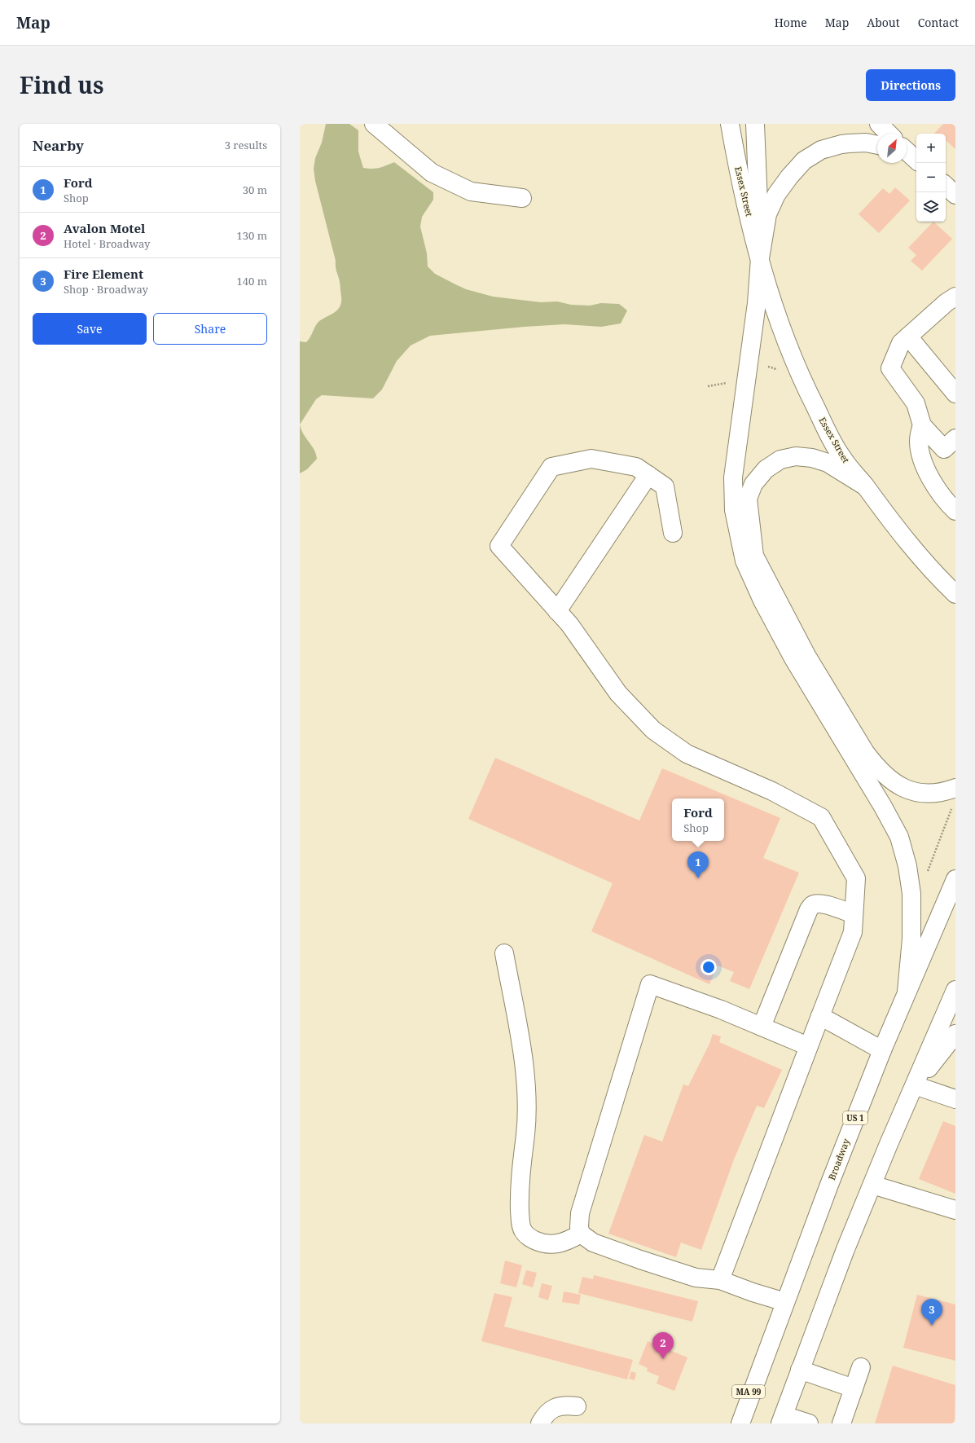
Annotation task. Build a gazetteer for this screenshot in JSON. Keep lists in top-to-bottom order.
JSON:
{
  "streets": {
    "main road": [
      "Essex Street",
      "US 1",
      "Broadway",
      "MA 99"
    ]
  },
  "crossings": [
    ["US 1", "Broadway"]
  ],
  "north": "top right",
  "page": {
    "header": "Map",
    "nav": [
      "Home",
      "Map",
      "About",
      "Contact"
    ],
    "title": "Find us",
    "buttons": [
      "Directions",
      ["Save", "Share"]
    ],
    "heading": ["Nearby", "3 results"],
    "map_buttons": ["+", "−"],
    "list": [
      {
        "mark": "1",
        "name": "Ford",
        "note": "Shop",
        "value": "30 m"
      },
      {
        "mark": "2",
        "name": "Avalon Motel",
        "note": "Hotel · Broadway",
        "value": "130 m"
      },
      {
        "mark": "3",
        "name": "Fire Element",
        "note": "Shop · Broadway",
        "value": "140 m"
      }
    ],
    "popup": ["Ford", "Shop"],
    "pins": ["1", "3", "2"]
  }
}
